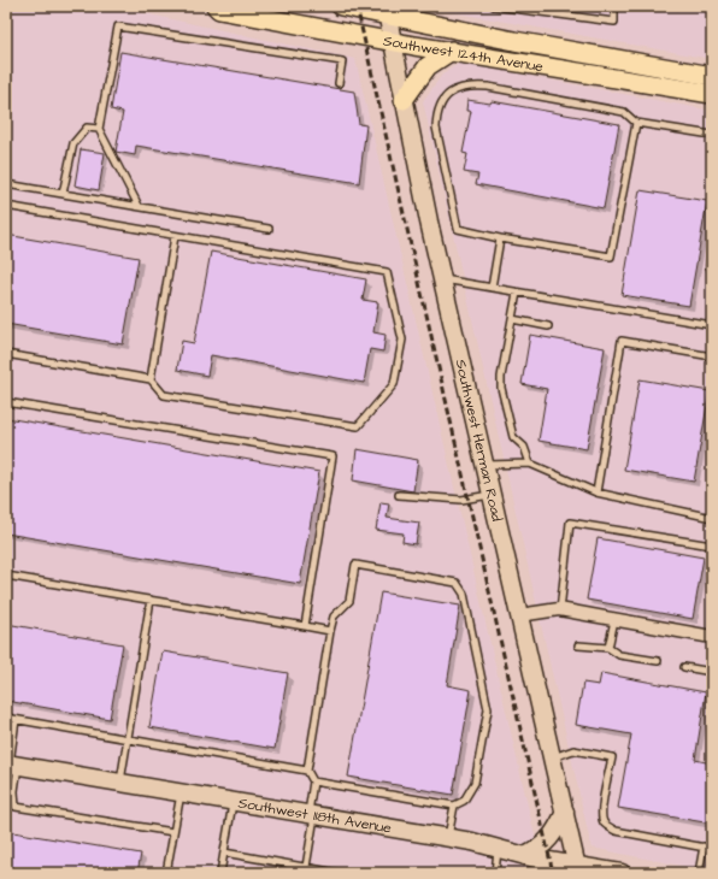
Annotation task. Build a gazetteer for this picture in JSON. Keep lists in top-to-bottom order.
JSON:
{
  "streets": {
    "main road": ["Southwest 124th Avenue", "Southwest Herman Road", "Southwest 118th Avenue"]
  },
  "crossings": [
    ["Southwest 124th Avenue", "Southwest Herman Road"],
    ["Southwest Herman Road", "Southwest 118th Avenue"]
  ]
}
